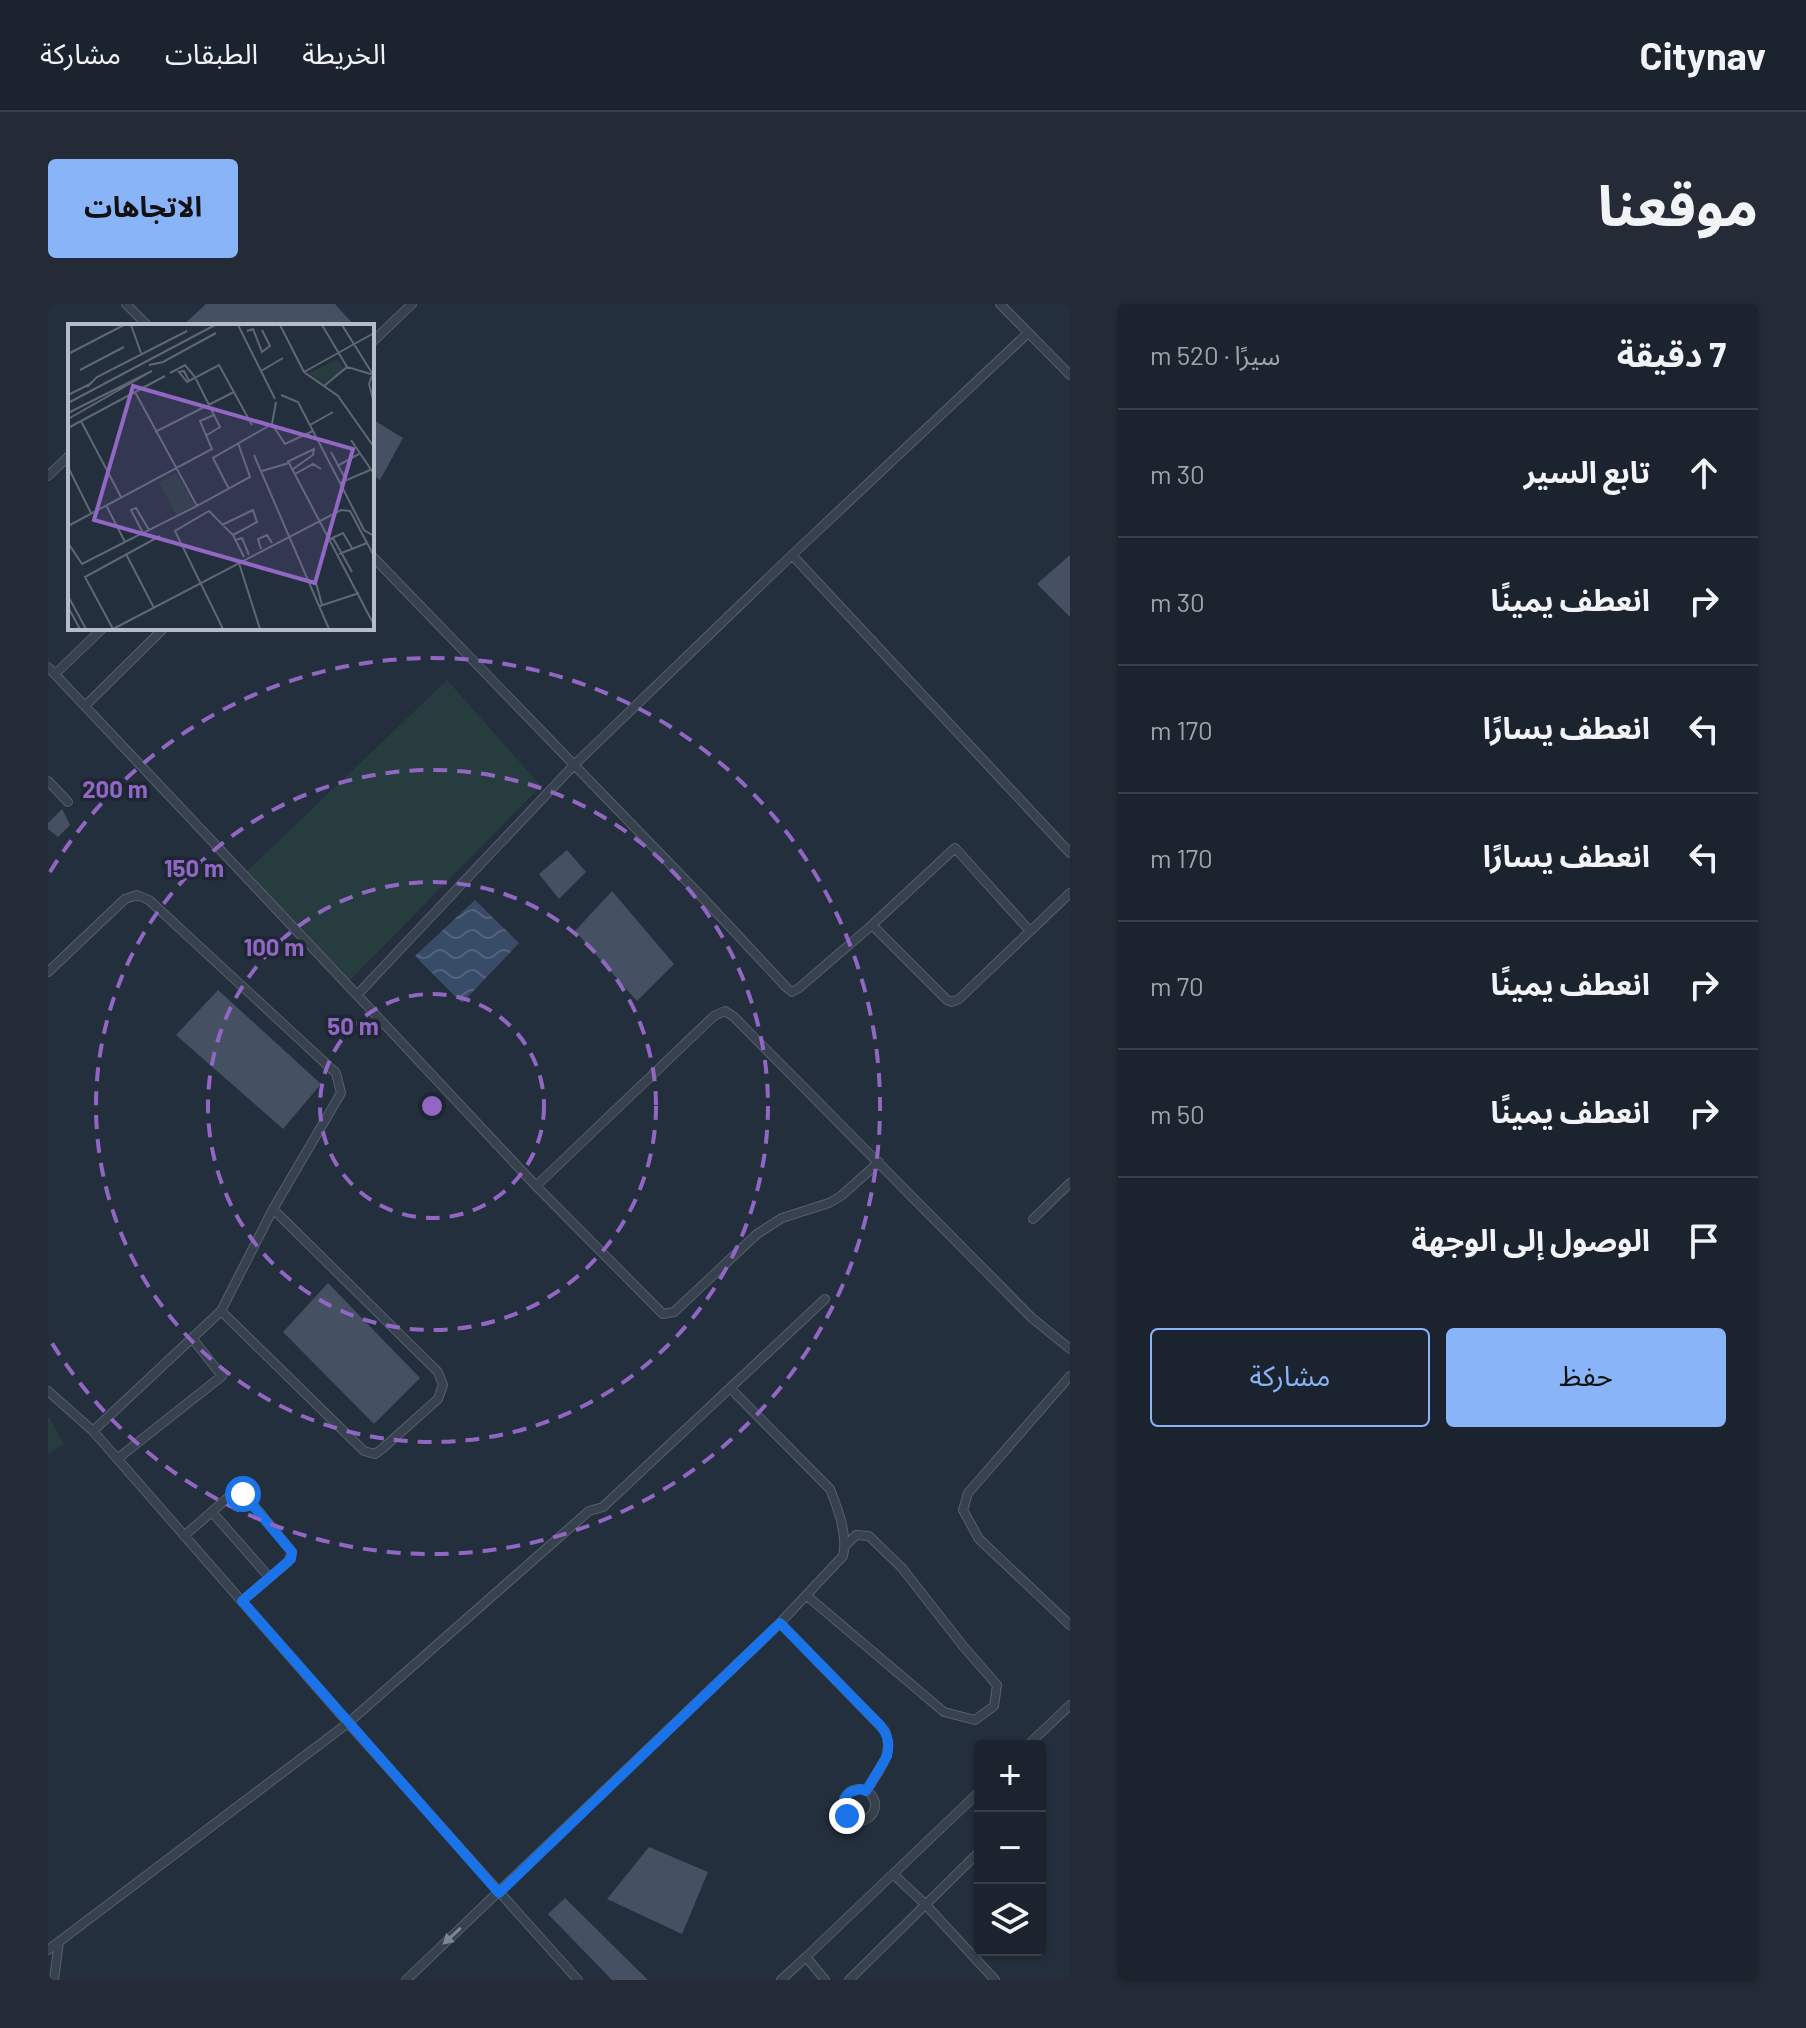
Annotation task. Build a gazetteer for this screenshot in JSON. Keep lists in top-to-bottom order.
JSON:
{
  "page": {
    "header": "Citynav",
    "nav": ["الخريطة", "الطبقات", "مشاركة"],
    "title": "موقعنا",
    "buttons": [
      "الاتجاهات",
      ["حفظ", "مشاركة"]
    ],
    "heading": ["7 دقيقة", "سيرًا · 520 m"],
    "list": [
      ["تابع السير", "30 m"],
      ["انعطف يمينًا", "30 m"],
      ["انعطف يسارًا", "170 m"],
      ["انعطف يسارًا", "170 m"],
      ["انعطف يمينًا", "70 m"],
      ["انعطف يمينًا", "50 m"],
      "الوصول إلى الوجهة"
    ],
    "map_buttons": ["+", "−"]
  },
  "rings": [
    "200 m",
    "150 m",
    "100 m",
    "50 m"
  ]
}
